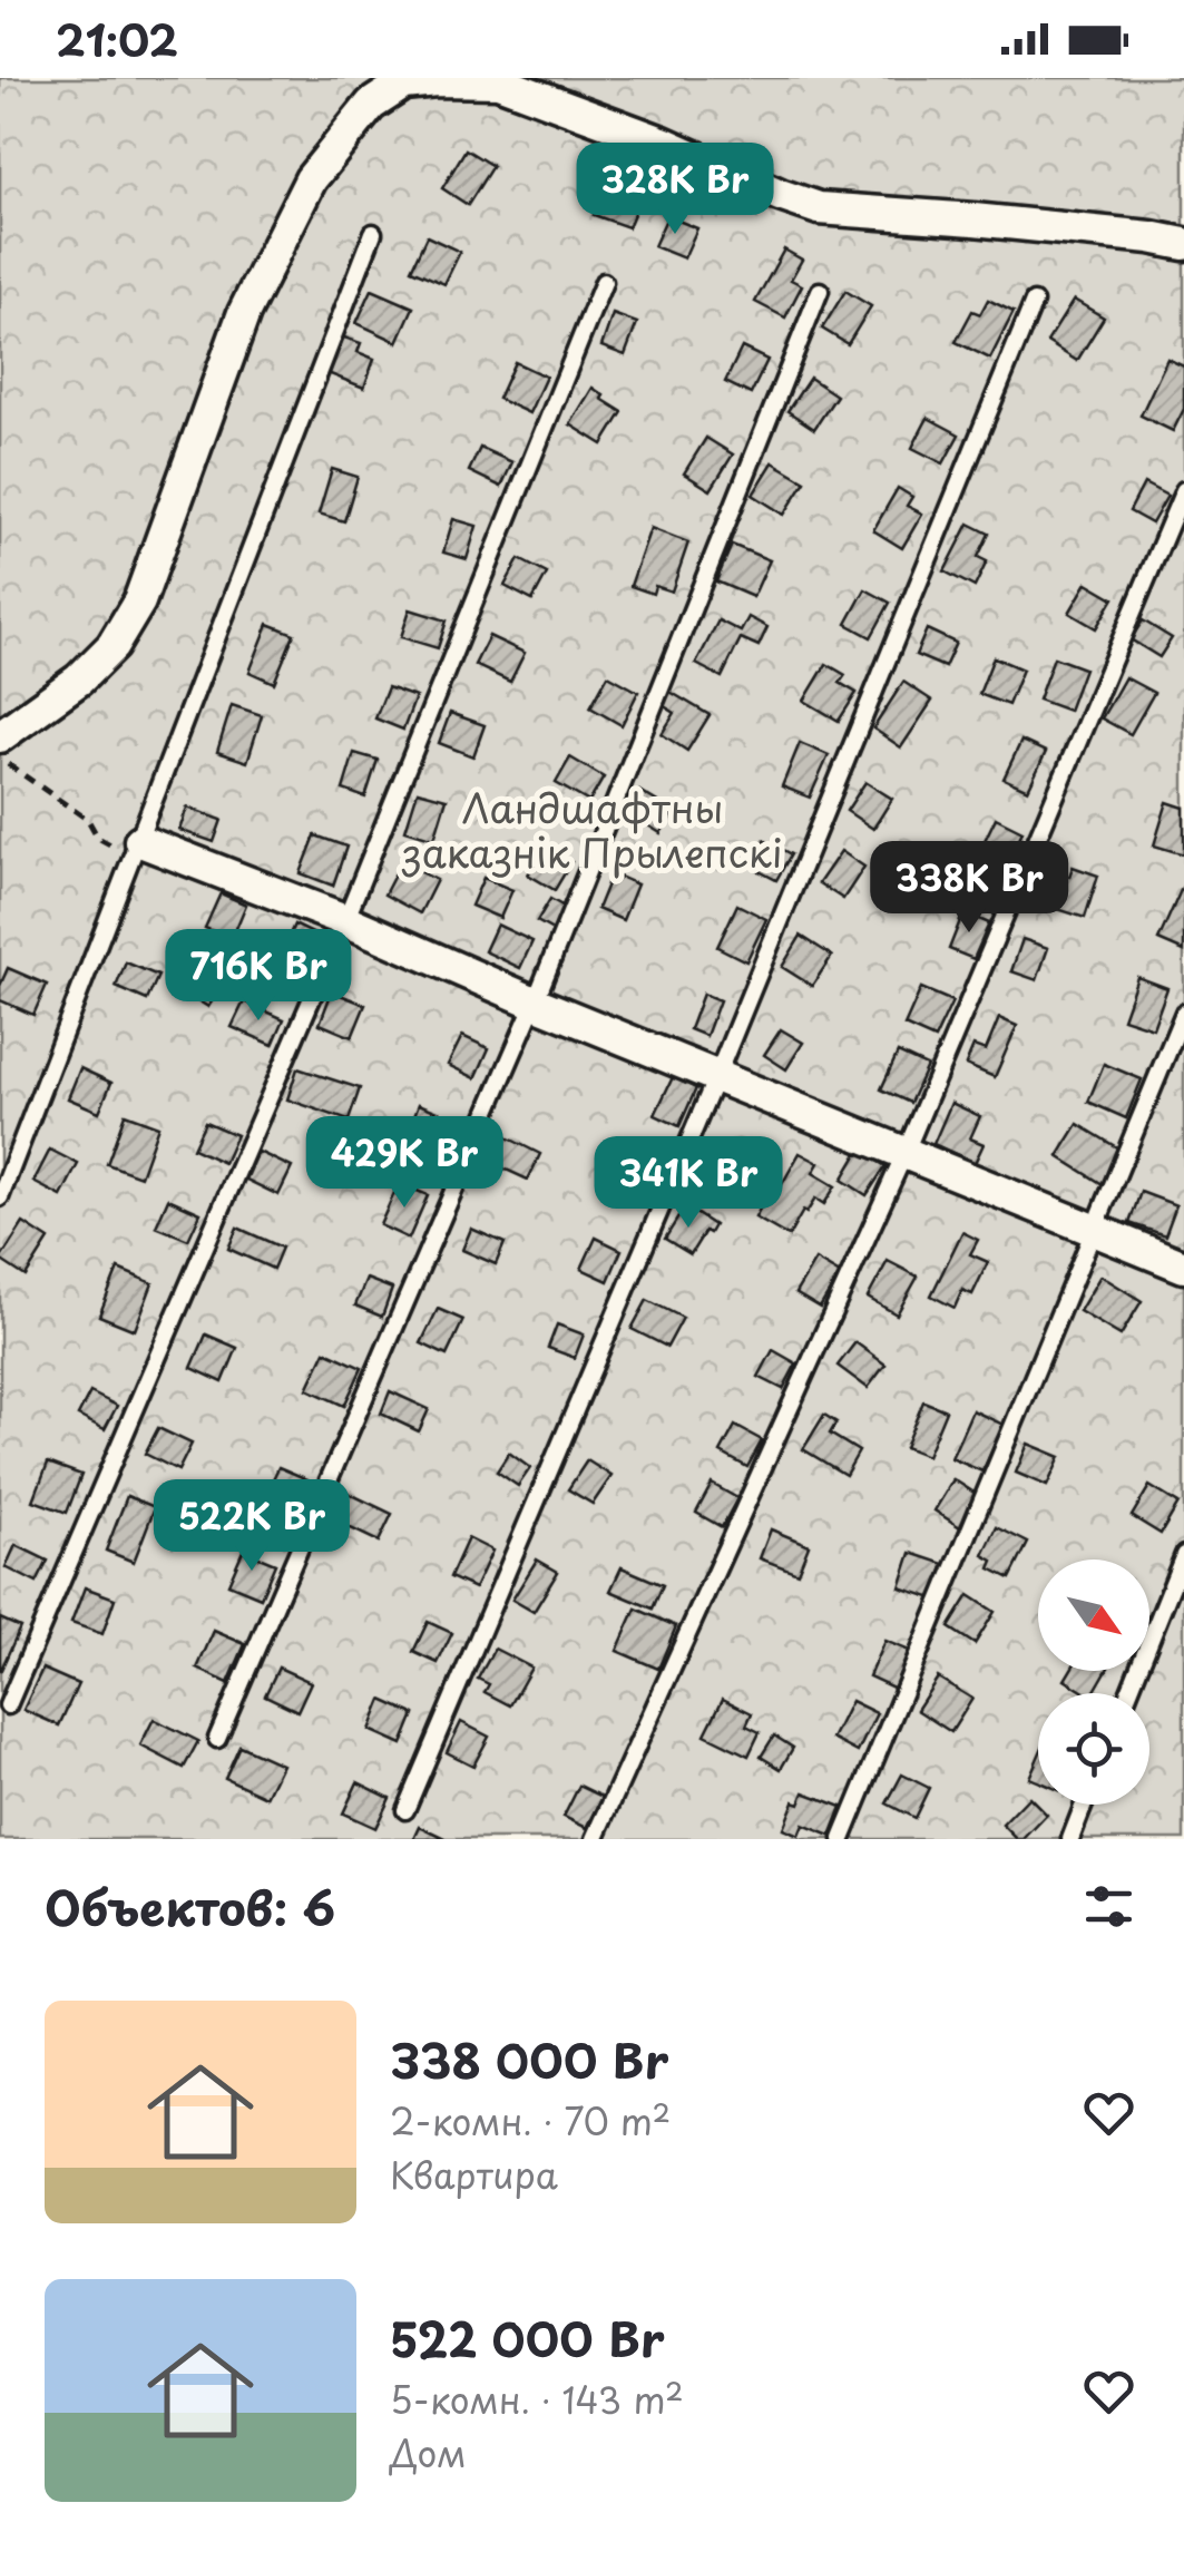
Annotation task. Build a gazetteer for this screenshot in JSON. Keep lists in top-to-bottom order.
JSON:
{
  "parks": ["Ландшафтны заказнік Прылепскі"],
  "north": "bottom right",
  "page": {
    "status": "21:02",
    "price": [
      "328K Br",
      "338K Br",
      "716K Br",
      "429K Br",
      "341K Br",
      "522K Br"
    ],
    "heading": "Объектов: 6",
    "list": [
      {
        "name": "338 000 Br",
        "note": "2-комн. · 70 m² · Квартира"
      },
      {
        "name": "522 000 Br",
        "note": "5-комн. · 143 m² · Дом"
      }
    ]
  }
}
